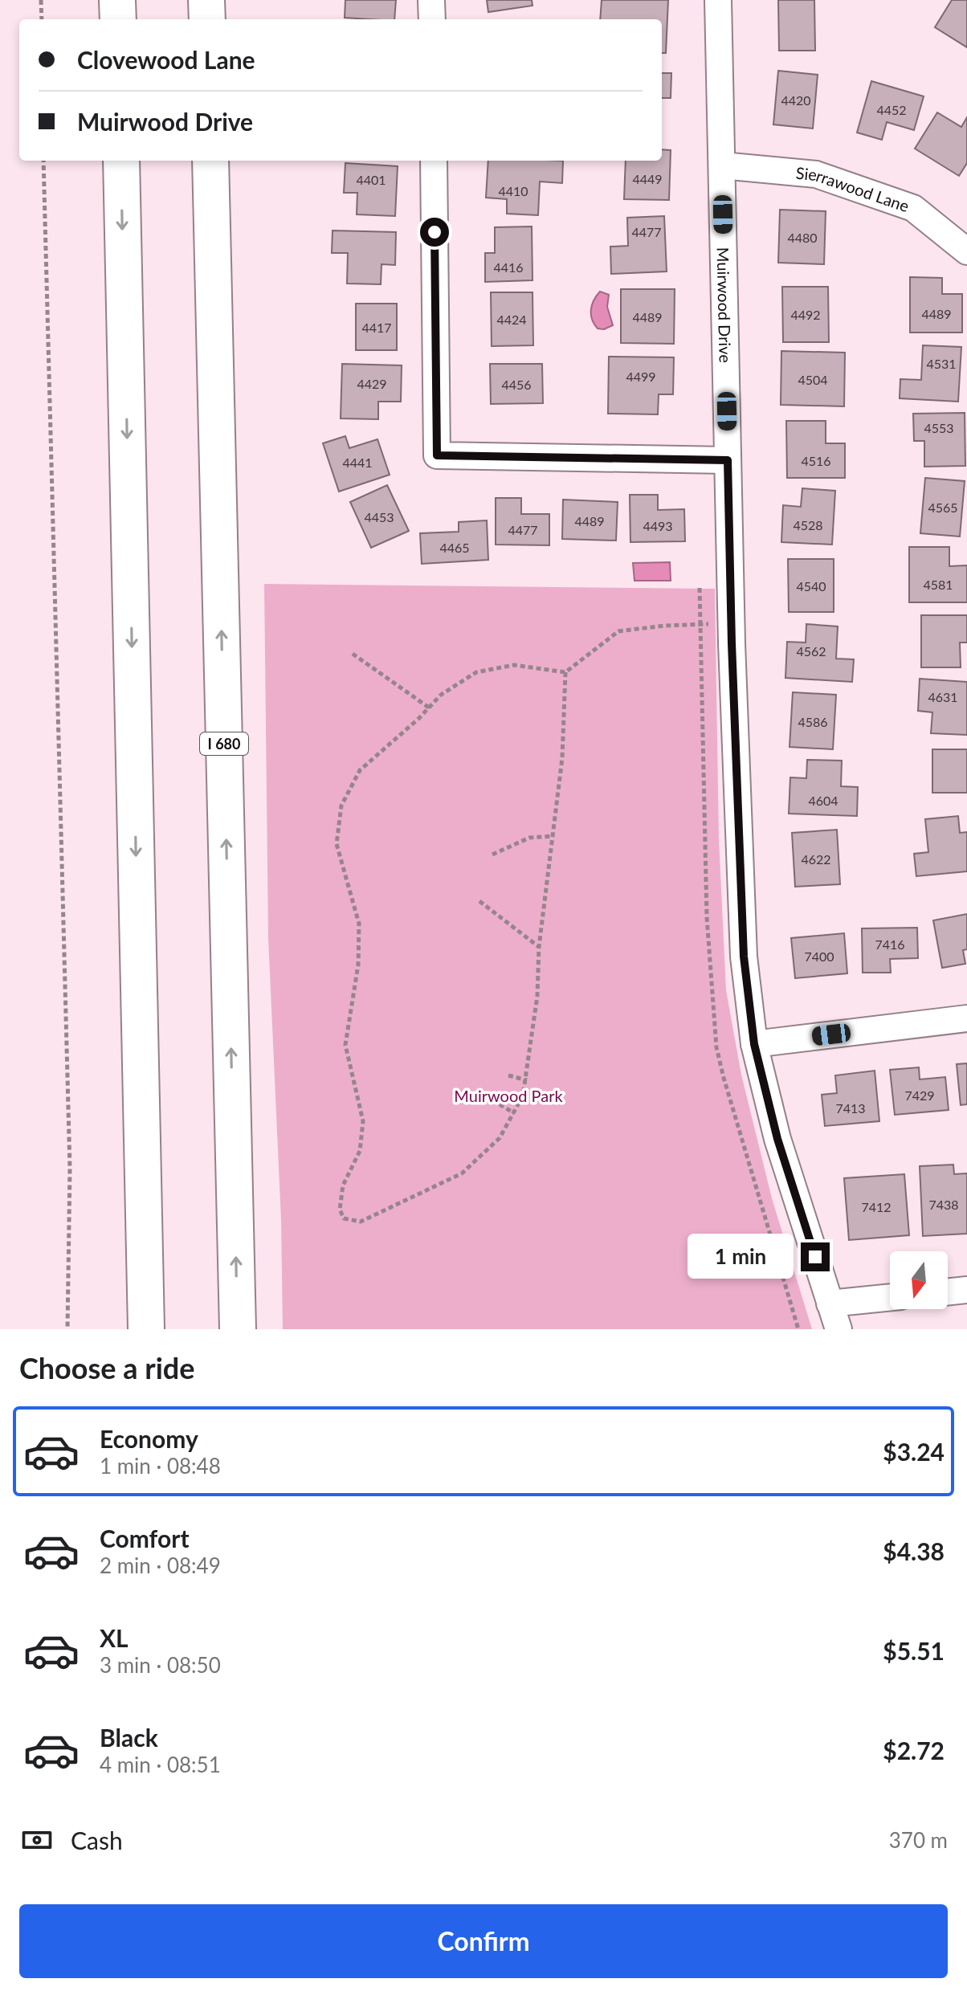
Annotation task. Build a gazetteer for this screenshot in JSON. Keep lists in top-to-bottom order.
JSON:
{
  "streets": {
    "highway": ["I 680"],
    "street": ["Sierrawood Lane", "Muirwood Drive"]
  },
  "crossings": [
    ["Sierrawood Lane", "Muirwood Drive"]
  ],
  "parks": ["Muirwood Park"],
  "house_numbers": [
    "4420",
    "4452",
    "4449",
    "4401",
    "4410",
    "4477",
    "4480",
    "4416",
    "4489",
    "4492",
    "4489",
    "4424",
    "4417",
    "4531",
    "4499",
    "4504",
    "4429",
    "4456",
    "4553",
    "4516",
    "4441",
    "4565",
    "4453",
    "4489",
    "4528",
    "4493",
    "4477",
    "4465",
    "4581",
    "4540",
    "4562",
    "4631",
    "4586",
    "4604",
    "4622",
    "7416",
    "7400",
    "7429",
    "7413",
    "7438",
    "7412"
  ],
  "north": "bottom",
  "page": {
    "banner": ["Clovewood Lane", "Muirwood Drive"],
    "bubble": "1 min",
    "heading": "Choose a ride",
    "list": [
      {
        "name": "Economy",
        "note": "1 min · 08:48",
        "value": "$3.24"
      },
      {
        "name": "Comfort",
        "note": "2 min · 08:49",
        "value": "$4.38"
      },
      {
        "name": "XL",
        "note": "3 min · 08:50",
        "value": "$5.51"
      },
      {
        "name": "Black",
        "note": "4 min · 08:51",
        "value": "$2.72"
      }
    ],
    "pay": ["Cash", "370 m"],
    "buttons": "Confirm"
  }
}
